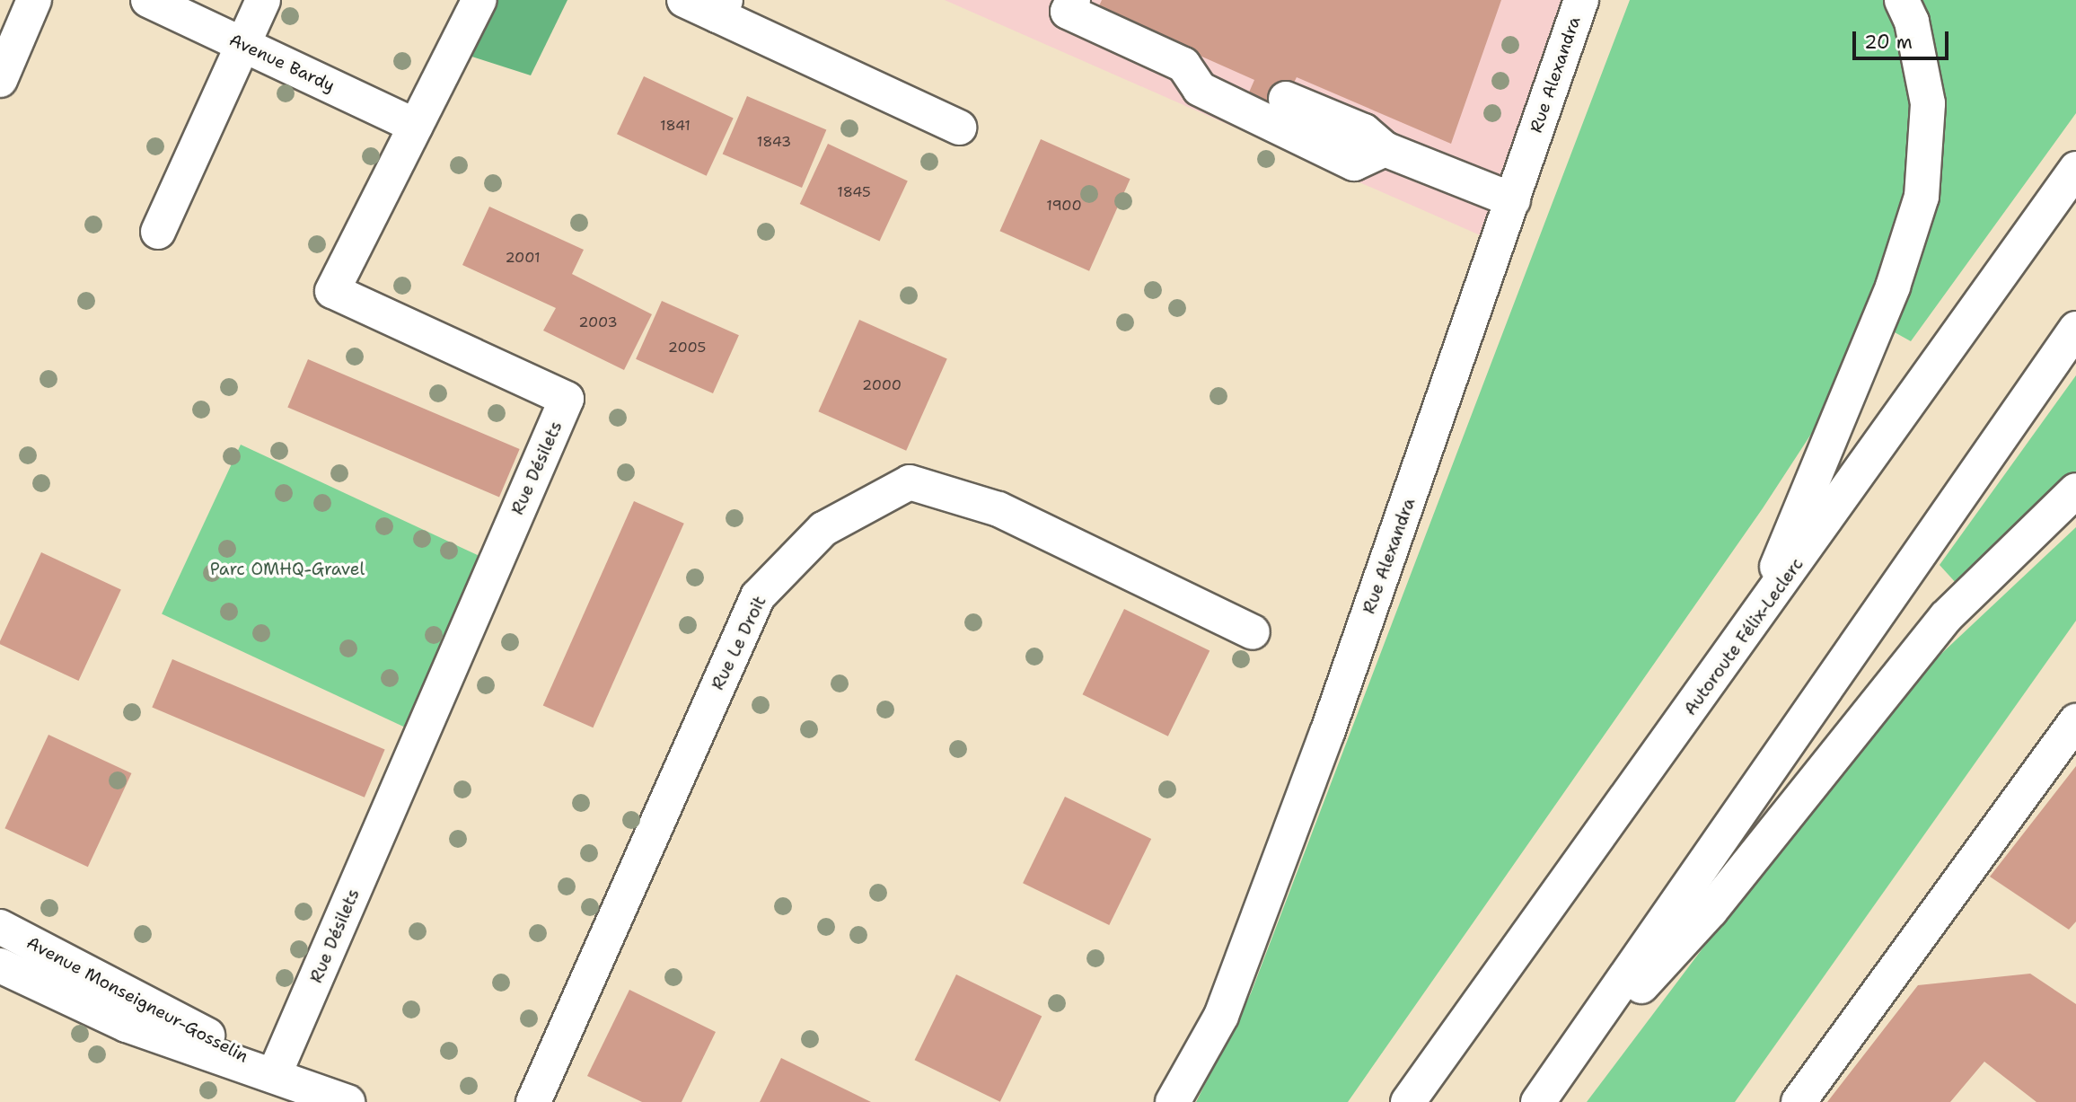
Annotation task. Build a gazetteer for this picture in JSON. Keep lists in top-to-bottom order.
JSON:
{
  "streets": {
    "main road": [
      "Avenue Bardy",
      "Rue Alexandra",
      "Rue Désilets",
      "Autoroute Félix-Leclerc",
      "Rue Le Droit",
      "Avenue Monseigneur-Gosselin"
    ]
  },
  "crossings": [
    ["Avenue Bardy", "Rue Désilets"],
    ["Rue Désilets", "Avenue Monseigneur-Gosselin"]
  ],
  "parks": ["Parc OMHQ-Gravel"],
  "house_numbers": [
    "1841",
    "1843",
    "1845",
    "1900",
    "2001",
    "2003",
    "2005",
    "2000"
  ],
  "scale_bar": "20 m"
}
